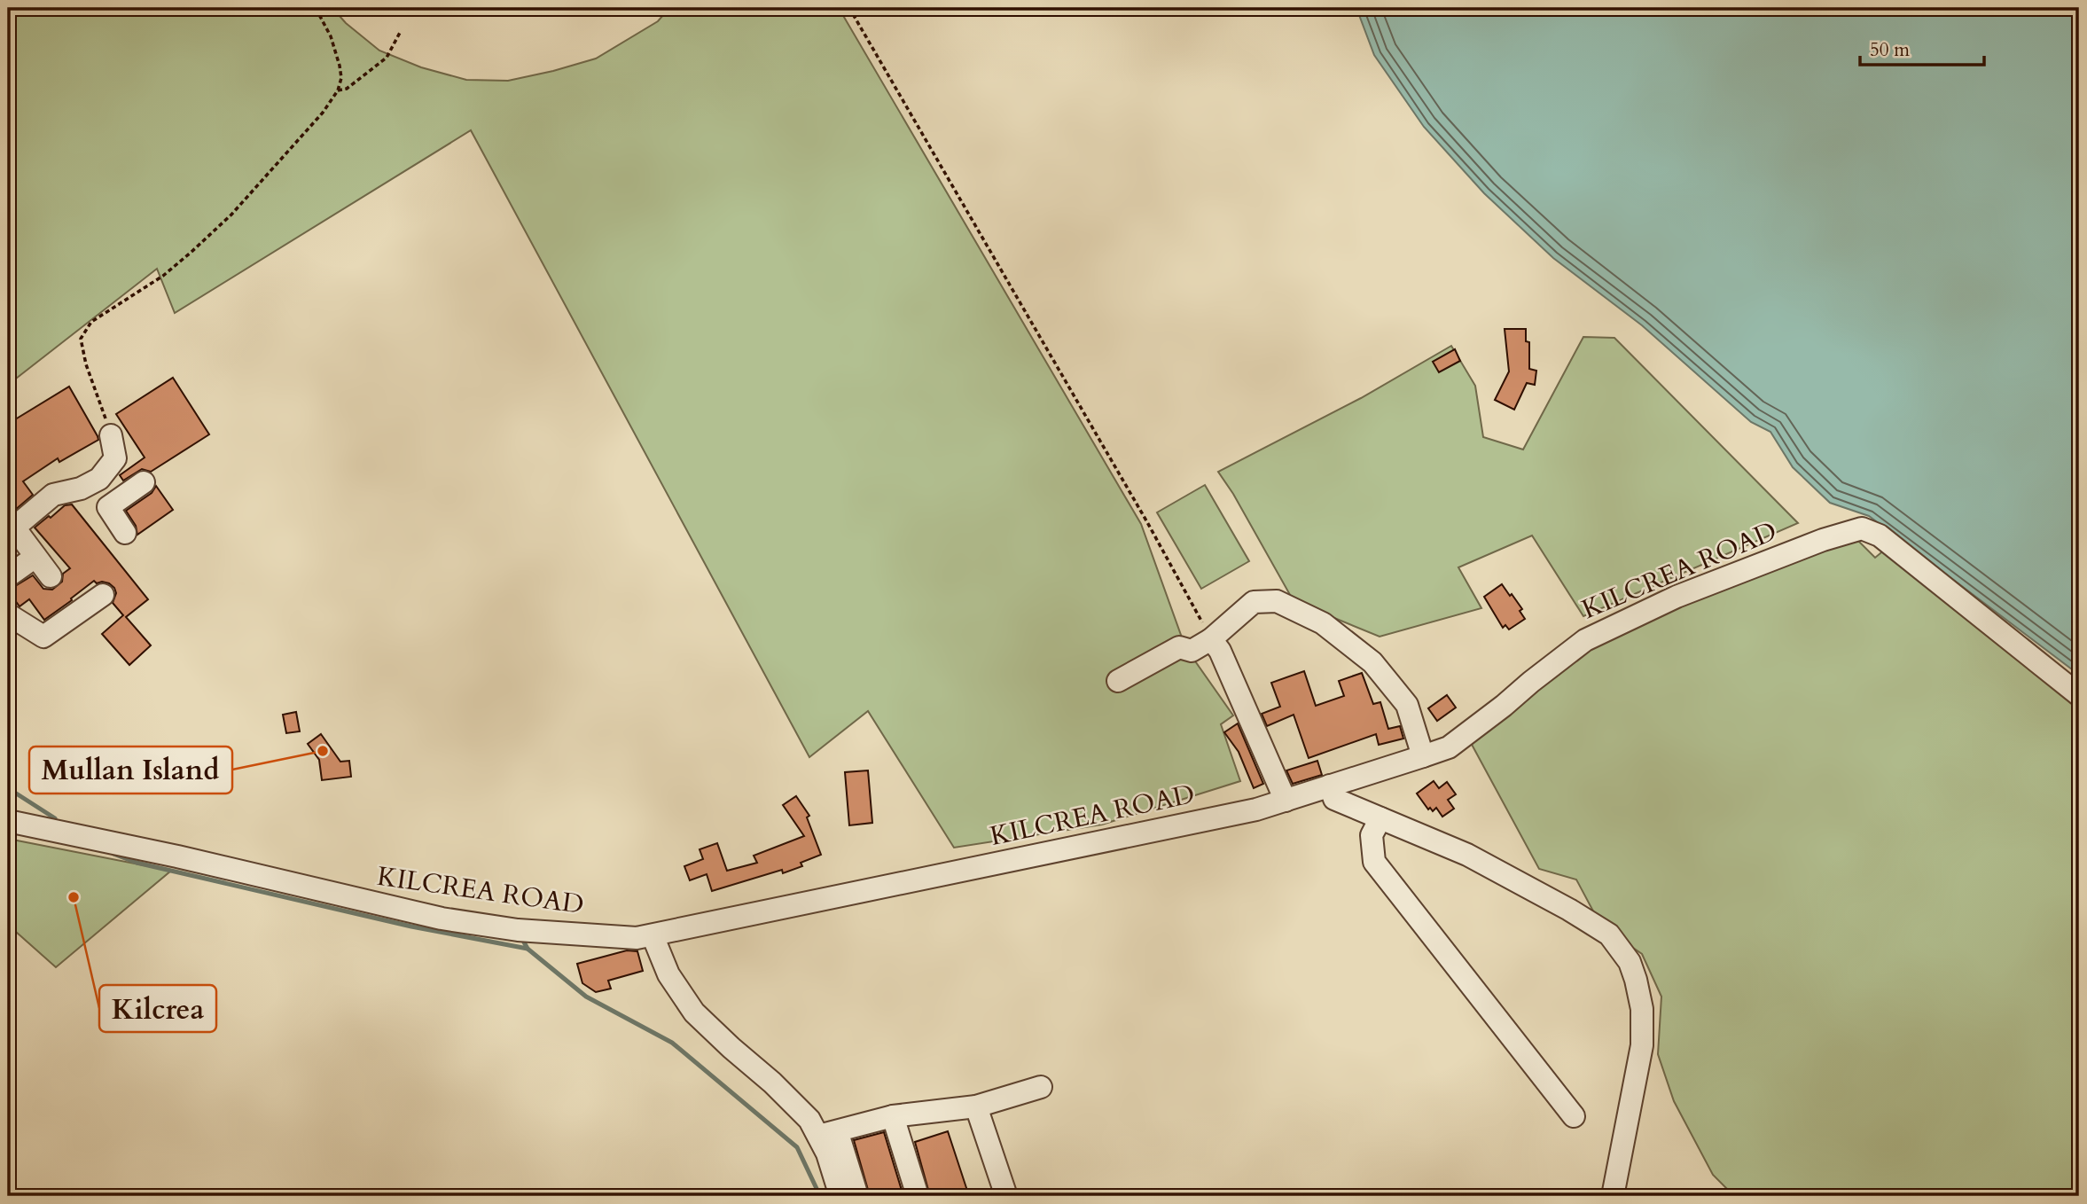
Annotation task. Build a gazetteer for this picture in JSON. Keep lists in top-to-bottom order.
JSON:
{
  "streets": {
    "street": ["KILCREA ROAD"]
  },
  "places": ["Mullan Island", "Kilcrea"],
  "scale_bar": "50 m"
}
